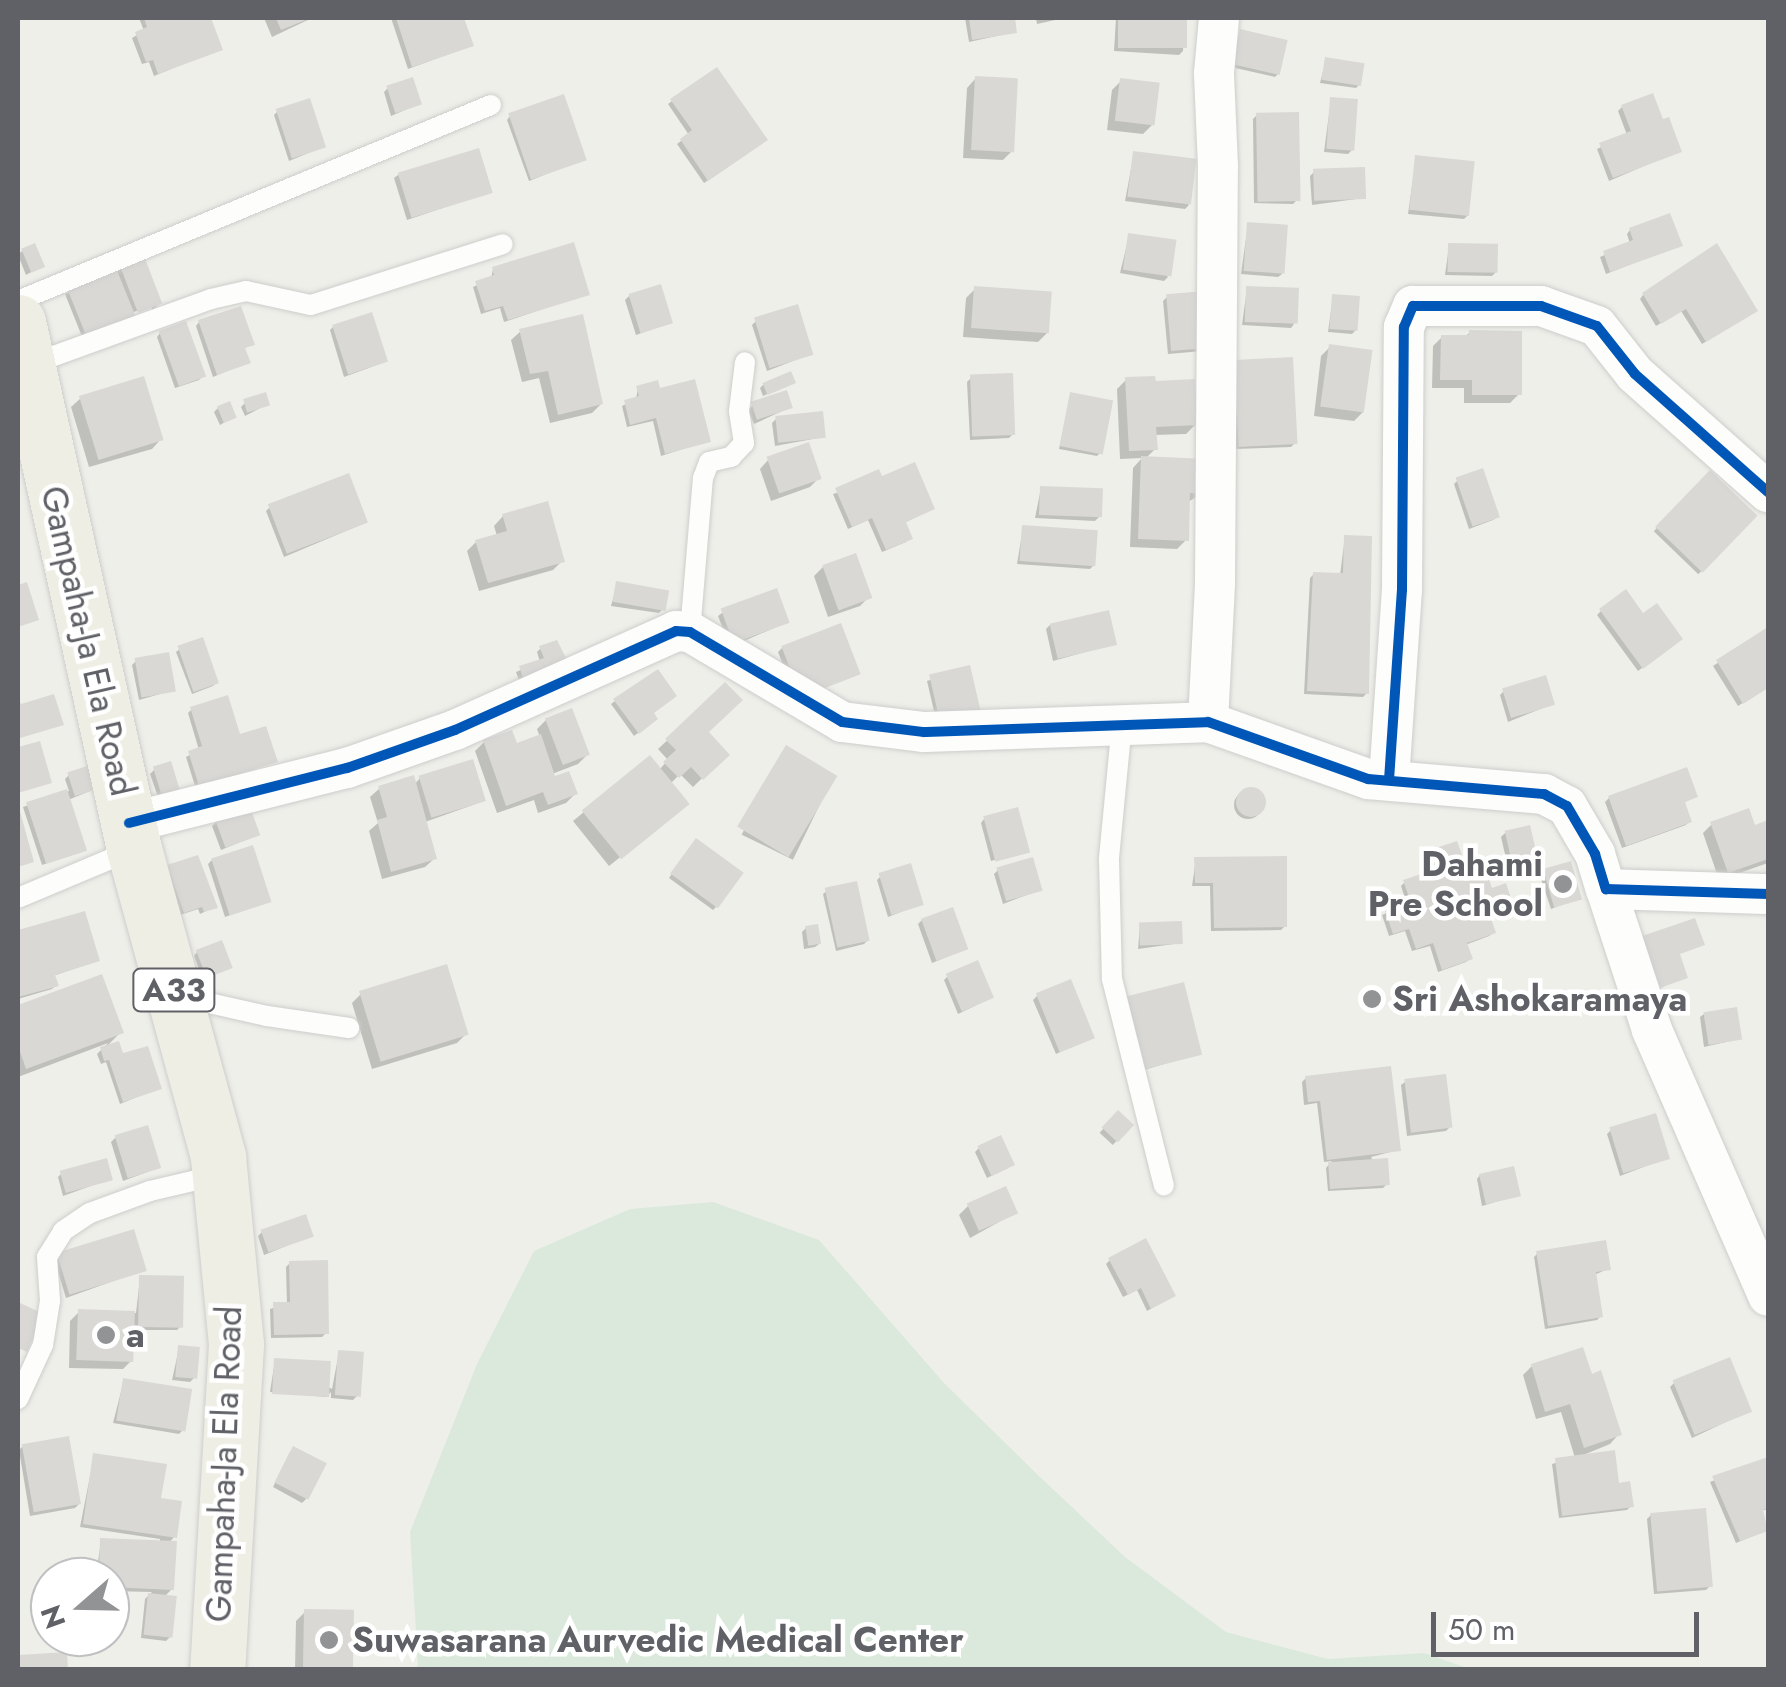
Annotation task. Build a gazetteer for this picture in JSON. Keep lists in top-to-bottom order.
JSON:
{
  "streets": {
    "highway": ["Gampaha-Ja Ela Road", "A33"]
  },
  "places": [
    "Dahami Pre School",
    "Sri Ashokaramaya",
    "a",
    "Suwasarana Aurvedic Medical Center"
  ],
  "scale_bar": "50 m",
  "north": "left"
}
